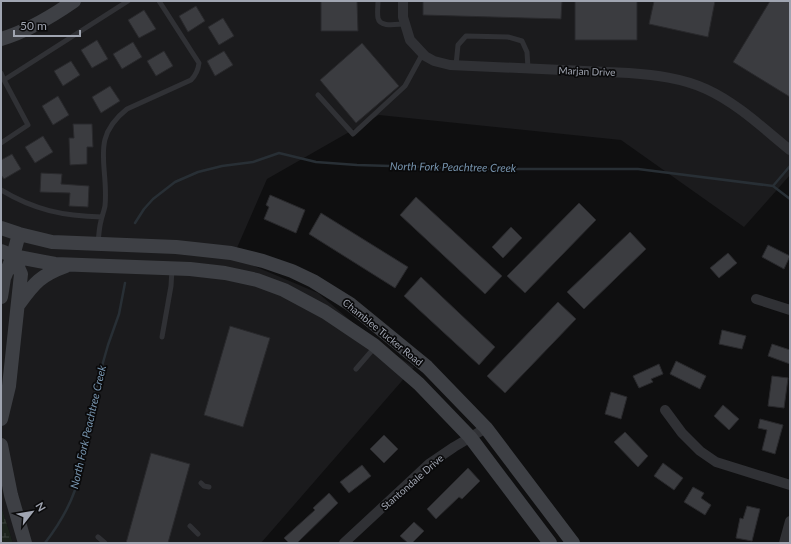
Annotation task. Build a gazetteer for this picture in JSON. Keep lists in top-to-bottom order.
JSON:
{
  "streets": {
    "main road": ["Chamblee Tucker Road"],
    "street": ["Marjan Drive", "Stantondale Drive"]
  },
  "crossings": [
    ["Chamblee Tucker Road", "Stantondale Drive"]
  ],
  "water": ["North Fork Peachtree Creek"],
  "scale_bar": "50 m",
  "north": "top right"
}
